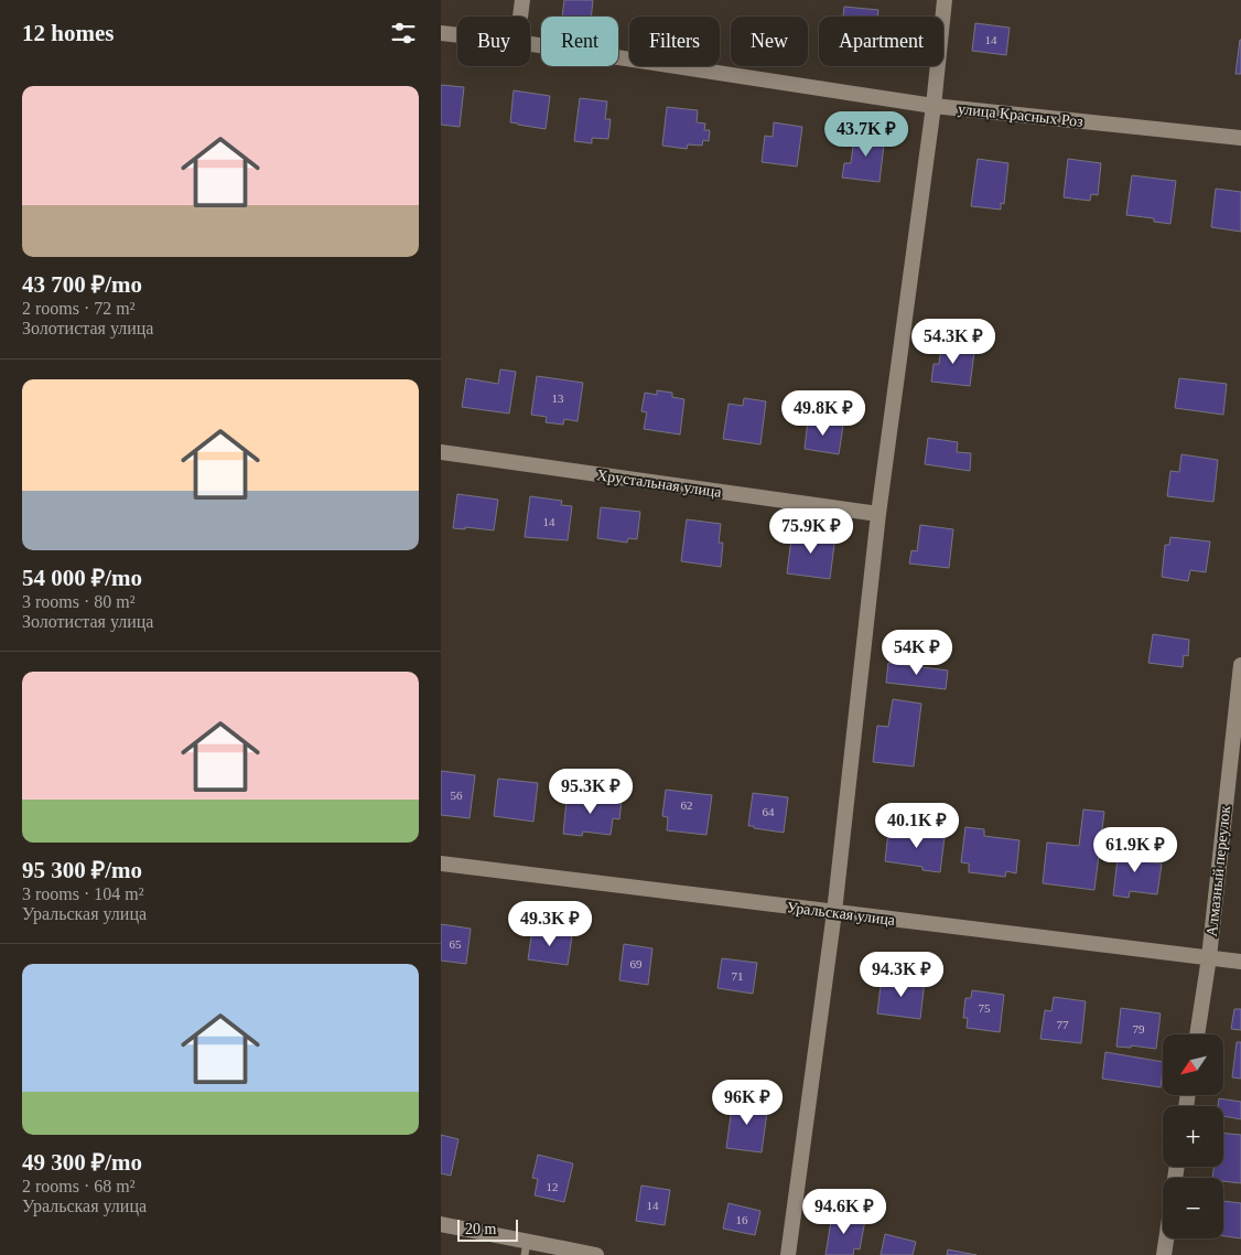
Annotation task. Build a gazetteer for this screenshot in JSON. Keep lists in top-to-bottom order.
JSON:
{
  "streets": {
    "street": [
      "улица Красных Роз",
      "Хрустальная улица",
      "Алмазный переулок",
      "Уральская улица"
    ]
  },
  "crossings": [
    ["Алмазный переулок", "Уральская улица"]
  ],
  "house_numbers": [
    "14",
    "13",
    "14",
    "56",
    "62",
    "64",
    "65",
    "69",
    "71",
    "75",
    "77",
    "79",
    "12",
    "14",
    "16"
  ],
  "scale_bar": "20 m",
  "north": "bottom left",
  "page": {
    "heading": "12 homes",
    "chip": [
      "Buy",
      "Rent",
      "Filters",
      "New",
      "Apartment"
    ],
    "list": [
      {
        "name": "43 700 ₽/mo",
        "note": "2 rooms · 72 m² · Золотистая улица"
      },
      {
        "name": "54 000 ₽/mo",
        "note": "3 rooms · 80 m² · Золотистая улица"
      },
      {
        "name": "95 300 ₽/mo",
        "note": "3 rooms · 104 m² · Уральская улица"
      },
      {
        "name": "49 300 ₽/mo",
        "note": "2 rooms · 68 m² · Уральская улица"
      }
    ],
    "price": [
      "43.7K ₽",
      "54.3K ₽",
      "49.8K ₽",
      "75.9K ₽",
      "54K ₽",
      "95.3K ₽",
      "40.1K ₽",
      "61.9K ₽",
      "49.3K ₽",
      "94.3K ₽",
      "96K ₽",
      "94.6K ₽"
    ],
    "map_buttons": ["+", "−"],
    "scale": "20 m"
  }
}
